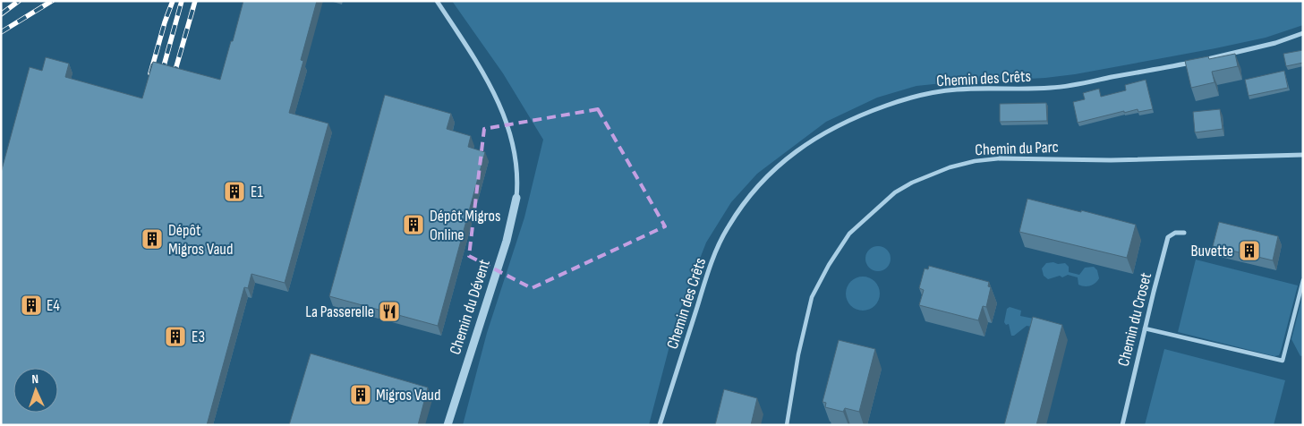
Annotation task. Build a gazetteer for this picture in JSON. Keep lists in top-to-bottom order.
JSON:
{
  "streets": {
    "street": [
      "Chemin des Crêts",
      "Chemin du Parc",
      "Chemin du Dévent",
      "Chemin du Croset"
    ]
  },
  "places": {
    "building": [
      "E1",
      "Dépôt Migros Online",
      "Dépôt Migros Vaud",
      "Buvette",
      "E4",
      "E3",
      "Migros Vaud"
    ],
    "restaurant": ["La Passerelle"]
  },
  "north": "top"
}
